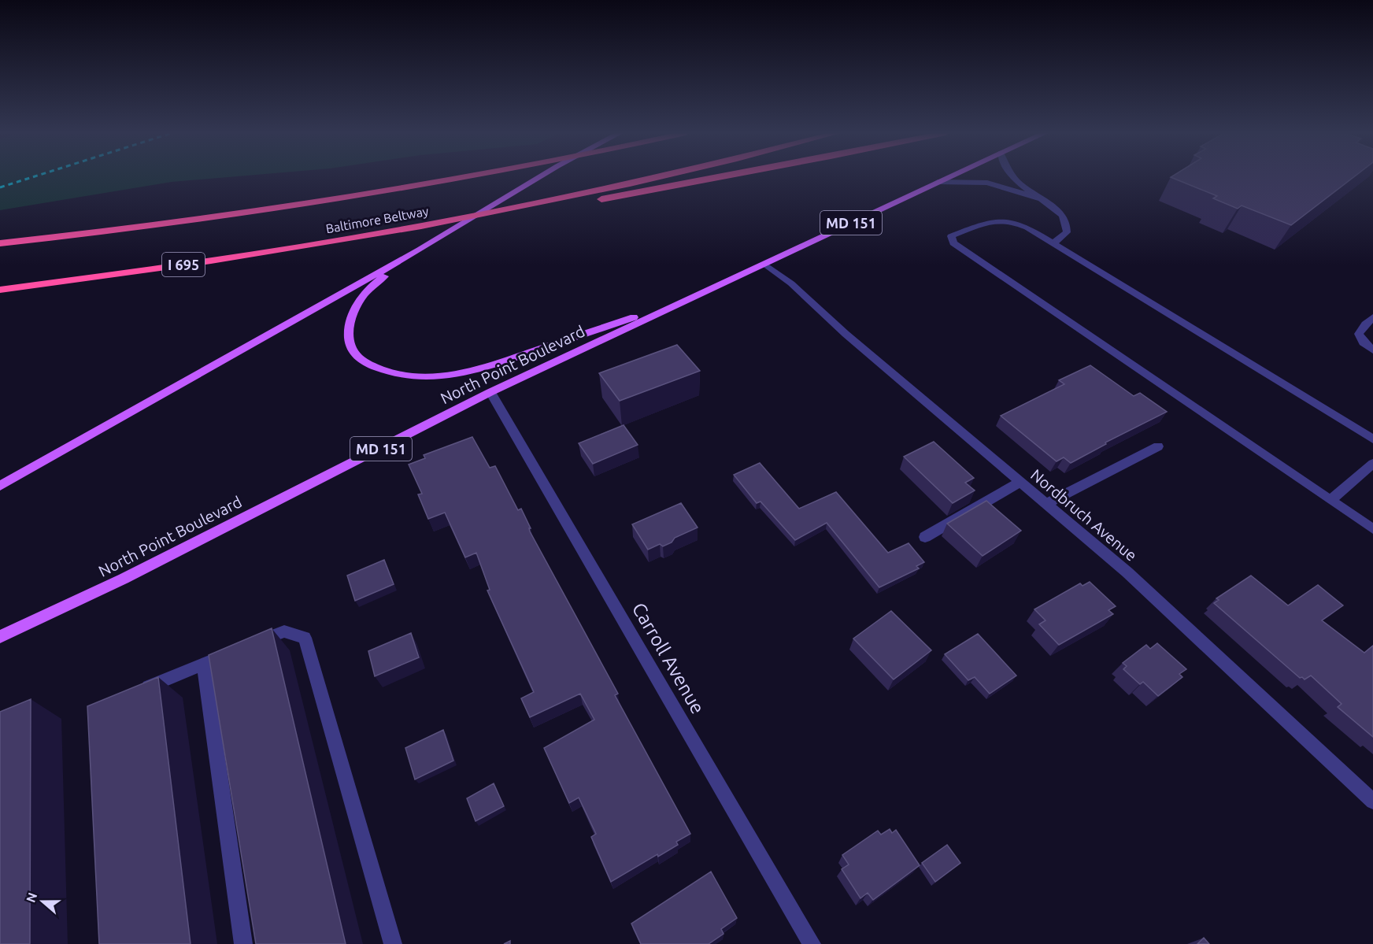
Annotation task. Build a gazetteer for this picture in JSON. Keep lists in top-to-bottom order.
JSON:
{
  "streets": {
    "highway": ["Baltimore Beltway", "I 695"],
    "main road": ["MD 151", "North Point Boulevard"],
    "street": ["Nordbruch Avenue", "Carroll Avenue"]
  },
  "crossings": [
    ["North Point Boulevard", "Nordbruch Avenue"],
    ["North Point Boulevard", "Carroll Avenue"]
  ],
  "north": "left"
}
